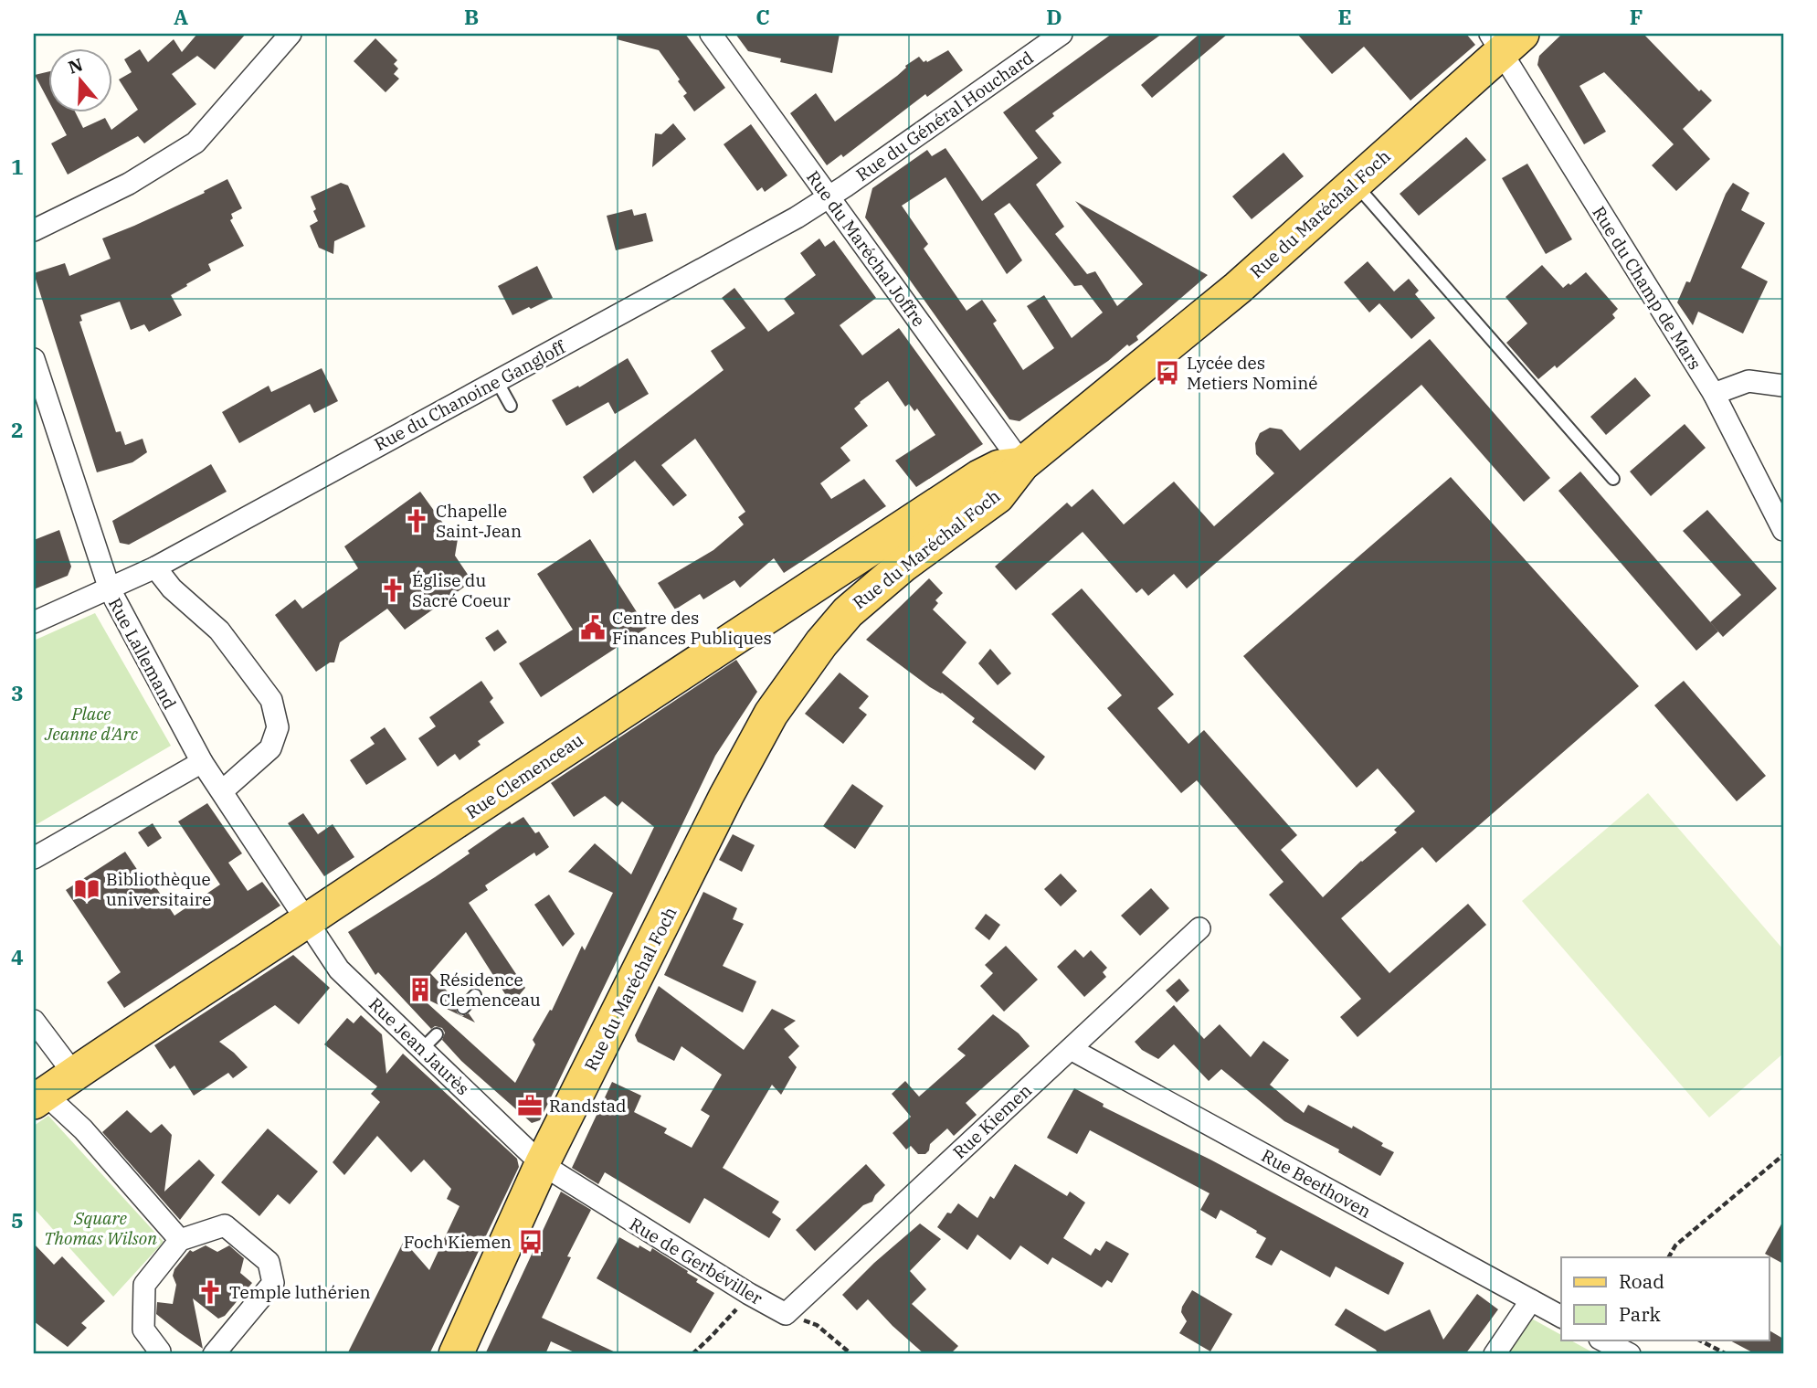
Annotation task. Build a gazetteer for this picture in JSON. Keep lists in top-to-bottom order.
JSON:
{
  "streets": {
    "main road": ["Rue du Maréchal Foch", "Rue Clemenceau"],
    "street": [
      "Rue du Général Houchard",
      "Rue du Maréchal Joffre",
      "Rue du Champ de Mars",
      "Rue du Chanoine Gangloff",
      "Rue Lallemand",
      "Rue Jean Jaurès",
      "Rue Kiemen",
      "Rue Beethoven",
      "Rue de Gerbéviller"
    ]
  },
  "crossings": [
    ["Rue du Général Houchard", "Rue du Maréchal Joffre"],
    ["Rue du Général Houchard", "Rue du Chanoine Gangloff"],
    ["Rue du Maréchal Foch", "Rue du Maréchal Joffre"],
    ["Rue du Maréchal Foch", "Rue du Champ de Mars"],
    ["Rue du Maréchal Foch", "Rue Clemenceau"],
    ["Rue du Maréchal Foch", "Rue Jean Jaurès"],
    ["Rue du Maréchal Foch", "Rue de Gerbéviller"],
    ["Rue du Maréchal Joffre", "Rue du Chanoine Gangloff"],
    ["Rue du Maréchal Joffre", "Rue Clemenceau"],
    ["Rue du Chanoine Gangloff", "Rue Lallemand"],
    ["Rue Lallemand", "Rue Clemenceau"],
    ["Rue Lallemand", "Rue Jean Jaurès"],
    ["Rue Clemenceau", "Rue Jean Jaurès"],
    ["Rue Jean Jaurès", "Rue de Gerbéviller"],
    ["Rue Kiemen", "Rue Beethoven"],
    ["Rue Kiemen", "Rue de Gerbéviller"]
  ],
  "parks": ["Place Jeanne d'Arc", "Square Thomas Wilson"],
  "places": {
    "bus stop": ["Lycée des Metiers Nominé", "Foch Kiemen"],
    "church": ["Chapelle Saint-Jean", "Église du Sacré Coeur", "Temple luthérien"],
    "public building": ["Centre des Finances Publiques"],
    "library": ["Bibliothèque universitaire"],
    "building": ["Résidence Clemenceau"],
    "office": ["Randstad"]
  },
  "legend": ["Road", "Park"],
  "north": "top",
  "grid": {
    "columns": [
      "A",
      "B",
      "C",
      "D",
      "E",
      "F"
    ],
    "rows": [
      "1",
      "2",
      "3",
      "4",
      "5"
    ]
  }
}
